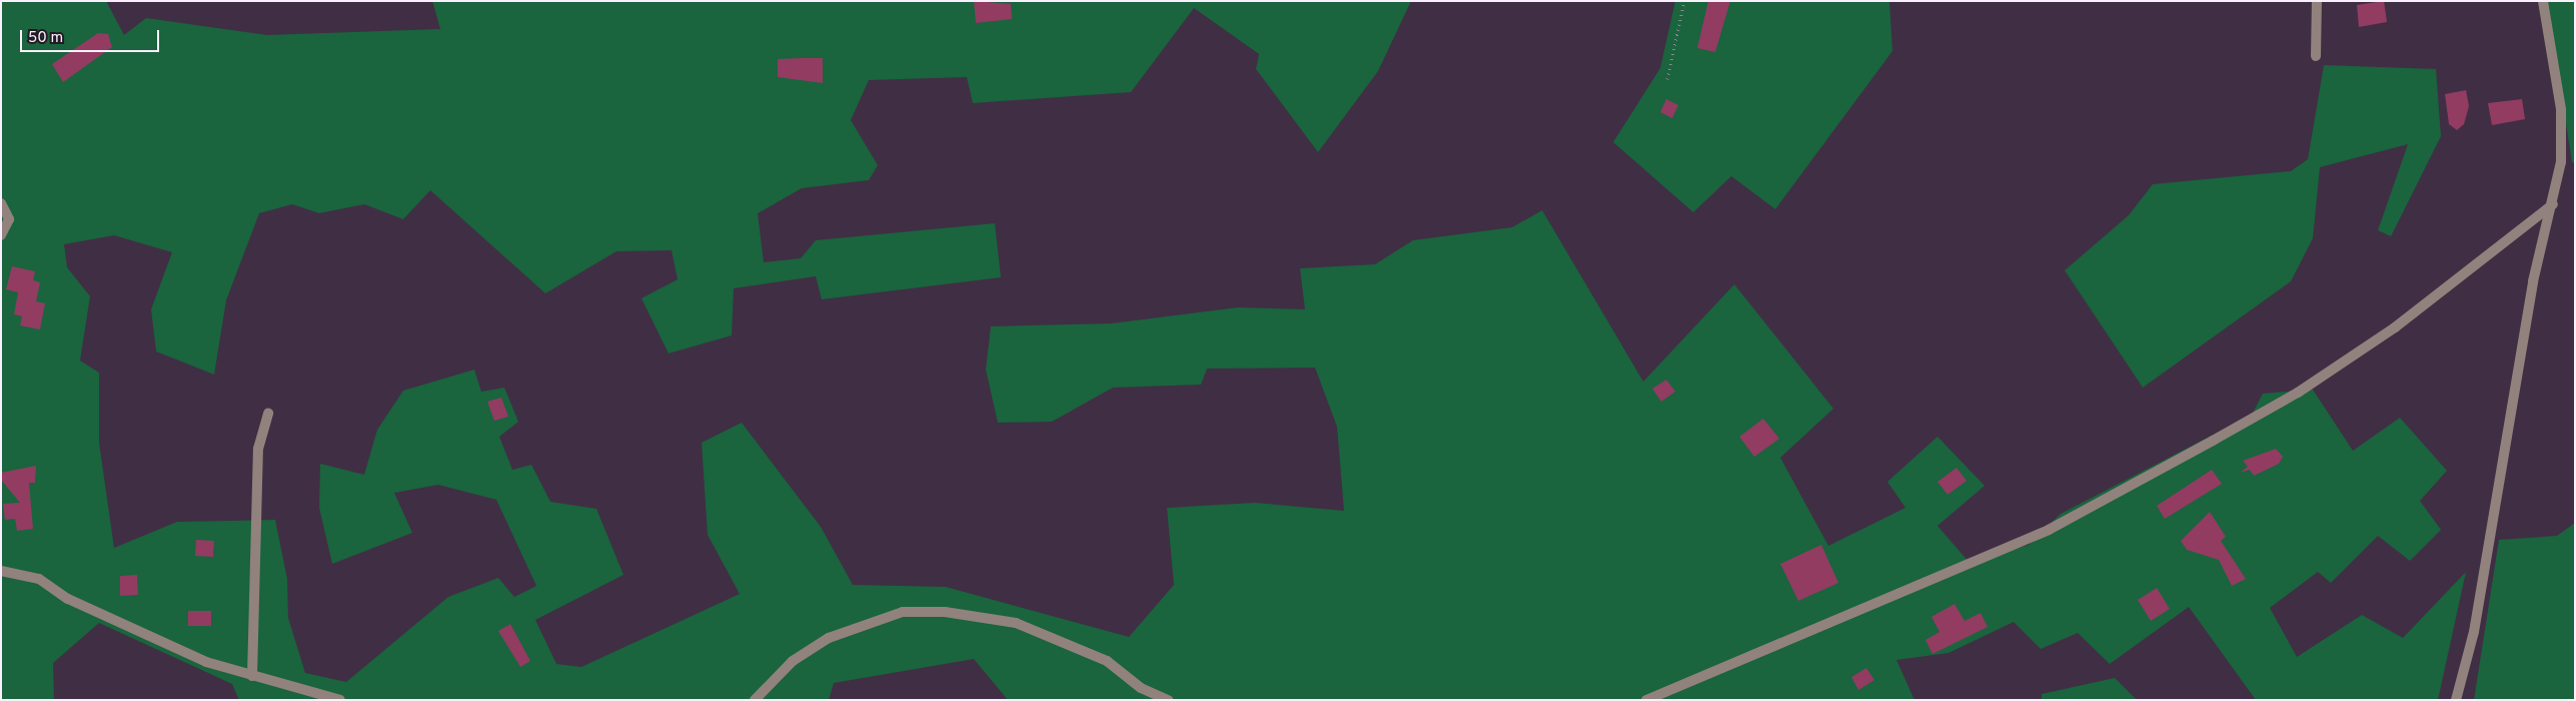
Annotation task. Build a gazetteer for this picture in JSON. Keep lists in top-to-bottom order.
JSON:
{
  "scale_bar": "50 m"
}
